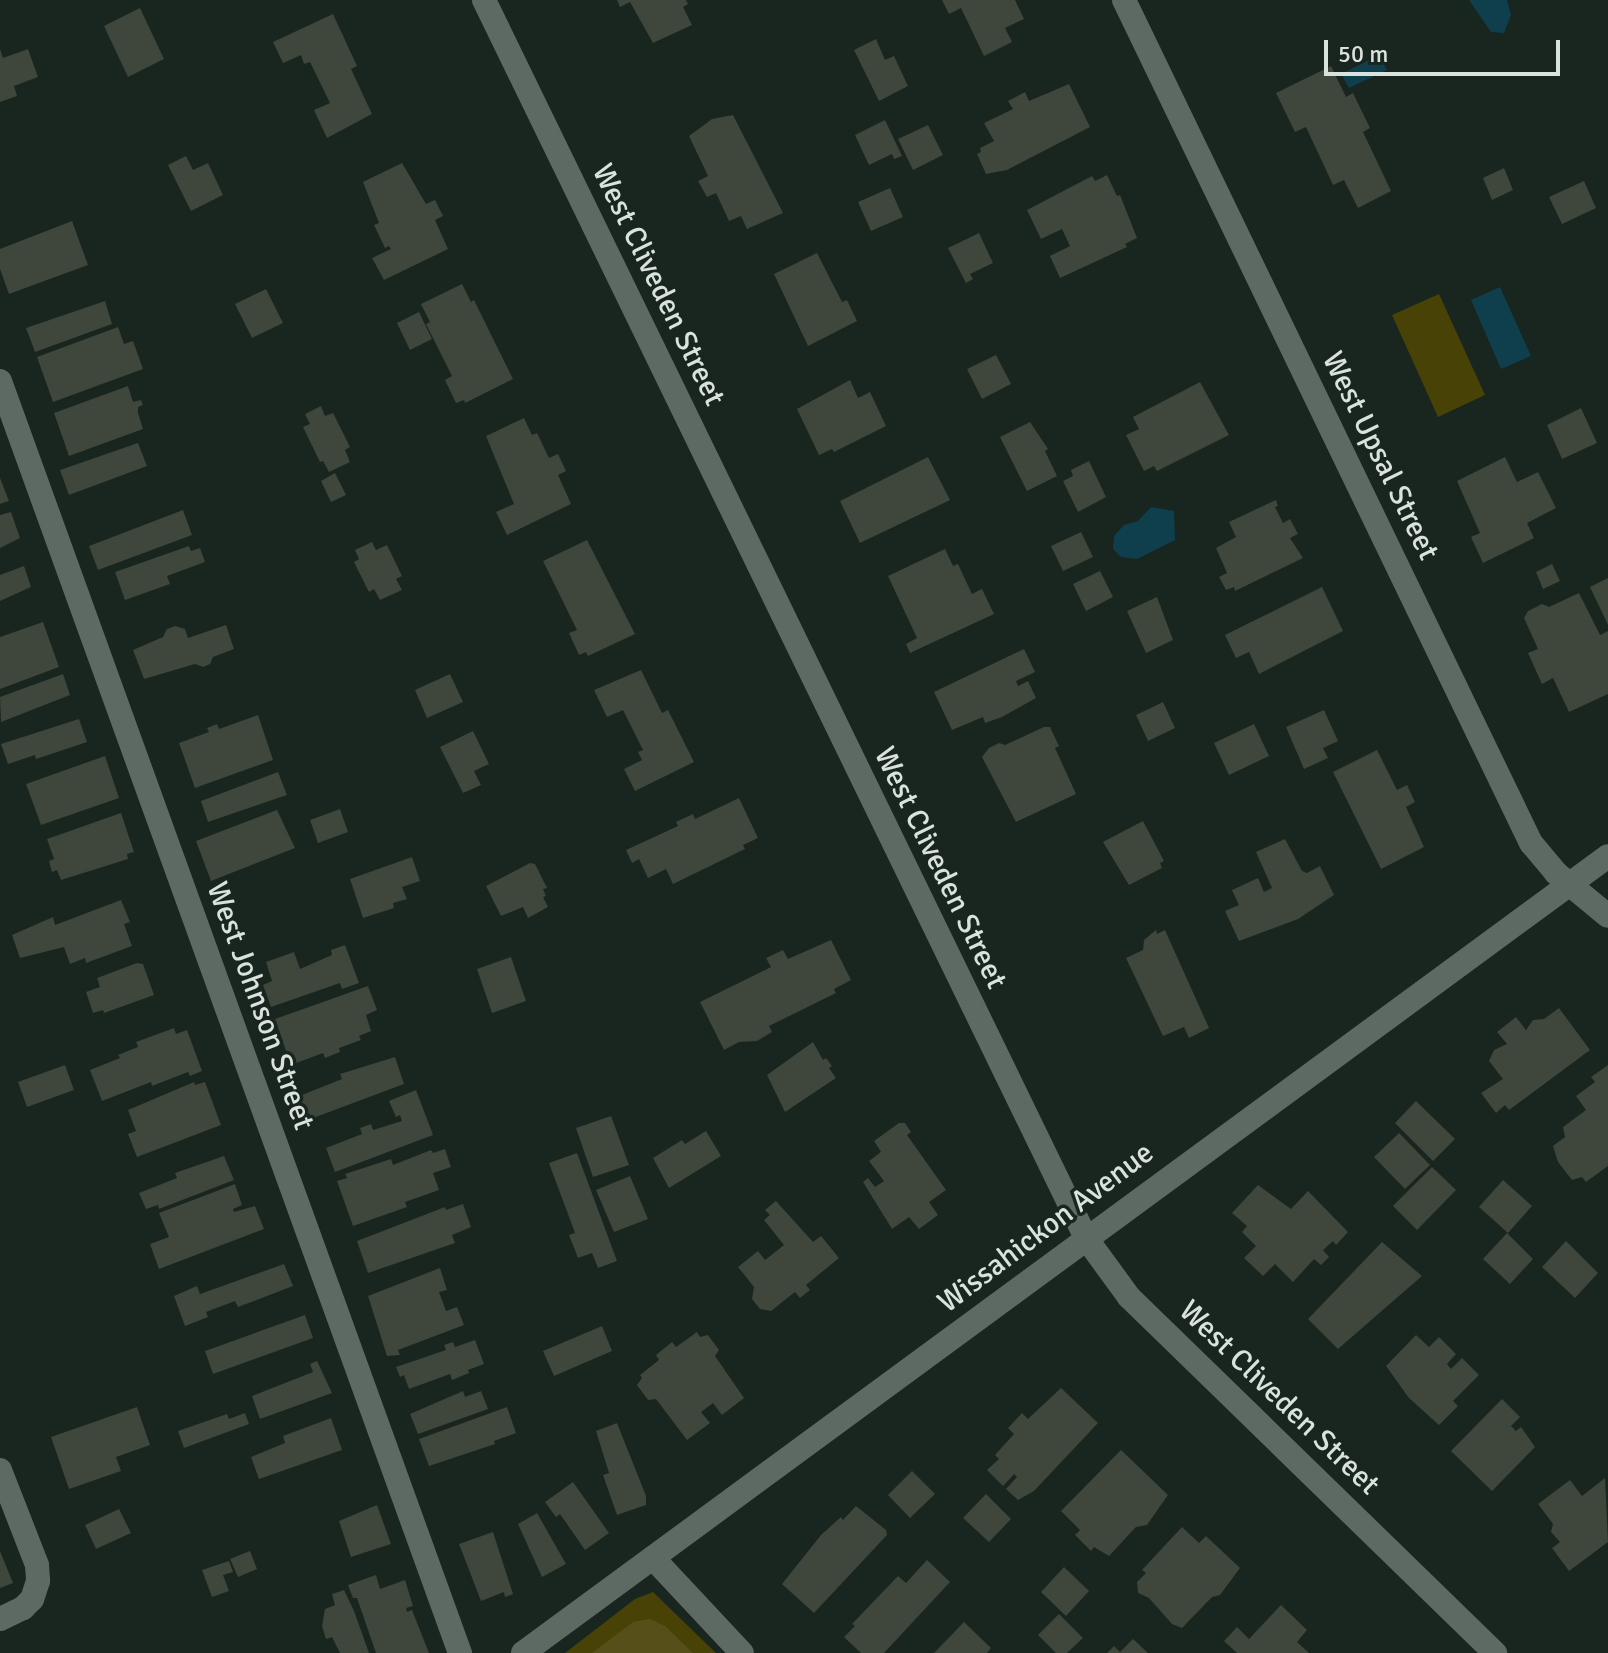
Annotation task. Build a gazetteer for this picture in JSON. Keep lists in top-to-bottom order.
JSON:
{
  "streets": {
    "street": [
      "West Cliveden Street",
      "West Upsal Street",
      "West Johnson Street",
      "Wissahickon Avenue"
    ]
  },
  "crossings": [
    ["West Cliveden Street", "Wissahickon Avenue"],
    ["West Upsal Street", "Wissahickon Avenue"]
  ],
  "scale_bar": "50 m"
}
